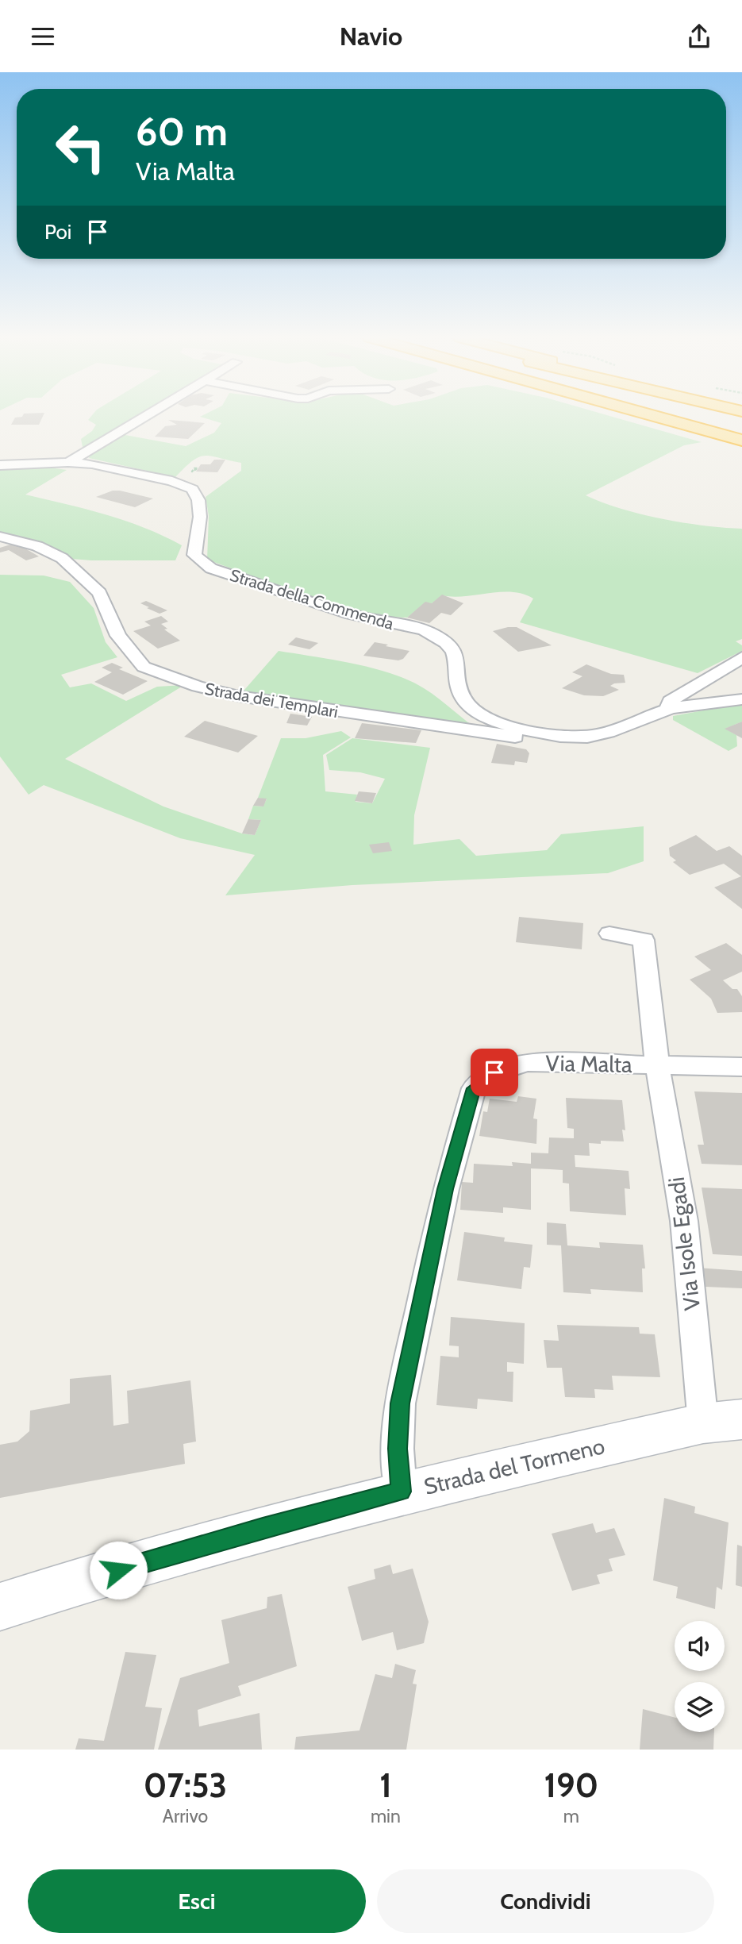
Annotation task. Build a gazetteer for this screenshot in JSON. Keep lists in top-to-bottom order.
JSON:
{
  "streets": {
    "street": [
      "Strada della Commenda",
      "Strada dei Templari",
      "Via Malta",
      "Via Isole Egadi",
      "Strada del Tormeno"
    ]
  },
  "crossings": [
    ["Strada della Commenda", "Strada dei Templari"],
    ["Via Malta", "Via Isole Egadi"],
    ["Via Malta", "Strada del Tormeno"],
    ["Via Isole Egadi", "Strada del Tormeno"]
  ],
  "page": {
    "header": "Navio",
    "turn": ["60 m", "Via Malta"],
    "then": "Poi",
    "eta": [
      "07:53",
      "Arrivo",
      "1",
      "min",
      "190",
      "m"
    ],
    "buttons": ["Esci", "Condividi"]
  }
}
